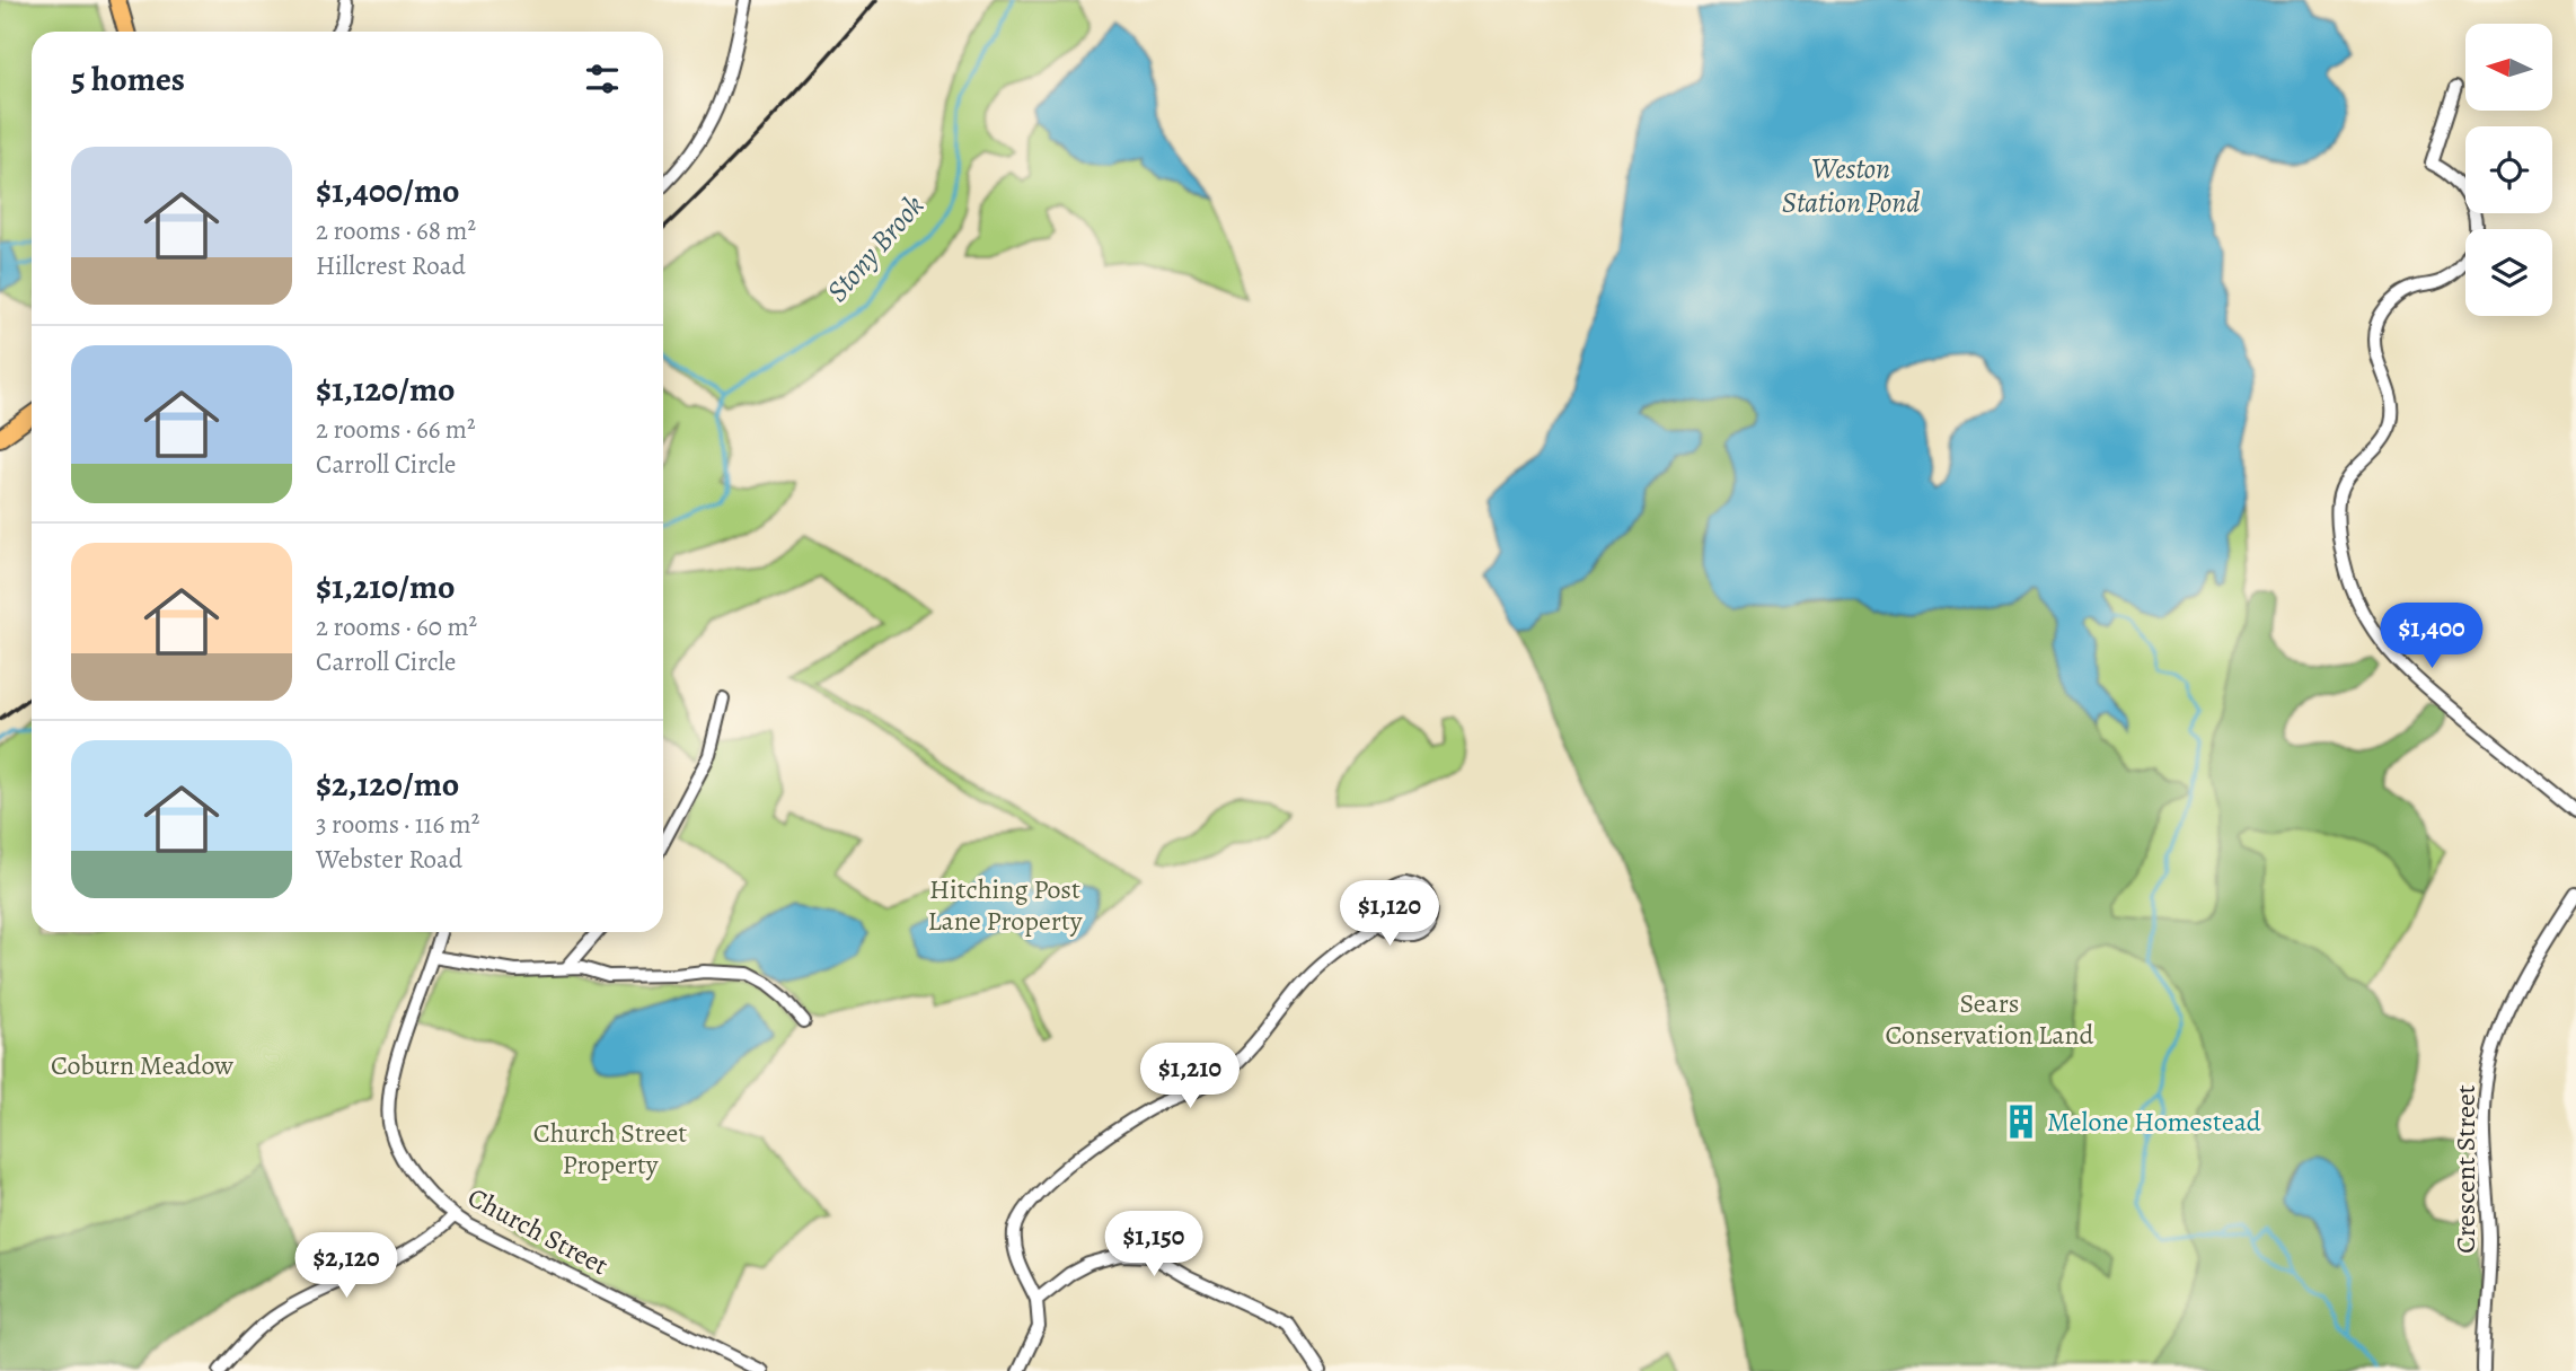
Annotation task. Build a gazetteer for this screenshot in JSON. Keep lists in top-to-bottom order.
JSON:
{
  "streets": {
    "street": ["Crescent Street", "Church Street"]
  },
  "water": ["Weston Station Pond", "Stony Brook"],
  "parks": [
    "Hitching Post Lane Property",
    "Sears Conservation Land",
    "Coburn Meadow",
    "Church Street Property"
  ],
  "places": {
    "building": ["Melone Homestead"]
  },
  "north": "left",
  "page": {
    "heading": "5 homes",
    "list": [
      {
        "name": "$1,400/mo",
        "note": "2 rooms · 68 m² · Hillcrest Road"
      },
      {
        "name": "$1,120/mo",
        "note": "2 rooms · 66 m² · Carroll Circle"
      },
      {
        "name": "$1,210/mo",
        "note": "2 rooms · 60 m² · Carroll Circle"
      },
      {
        "name": "$2,120/mo",
        "note": "3 rooms · 116 m² · Webster Road"
      }
    ],
    "price": [
      "$1,400",
      "$1,120",
      "$1,210",
      "$1,150",
      "$2,120"
    ]
  }
}
